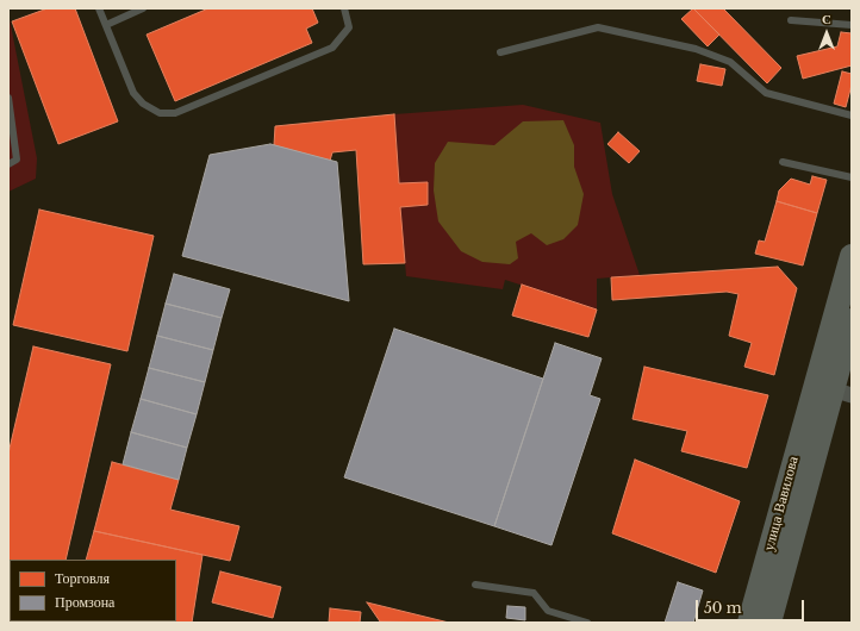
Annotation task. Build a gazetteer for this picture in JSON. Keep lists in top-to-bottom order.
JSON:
{
  "streets": {
    "main road": ["улица Вавилова"]
  },
  "legend": ["Торговля", "Промзона"],
  "scale_bar": "50 m",
  "north": "top"
}
